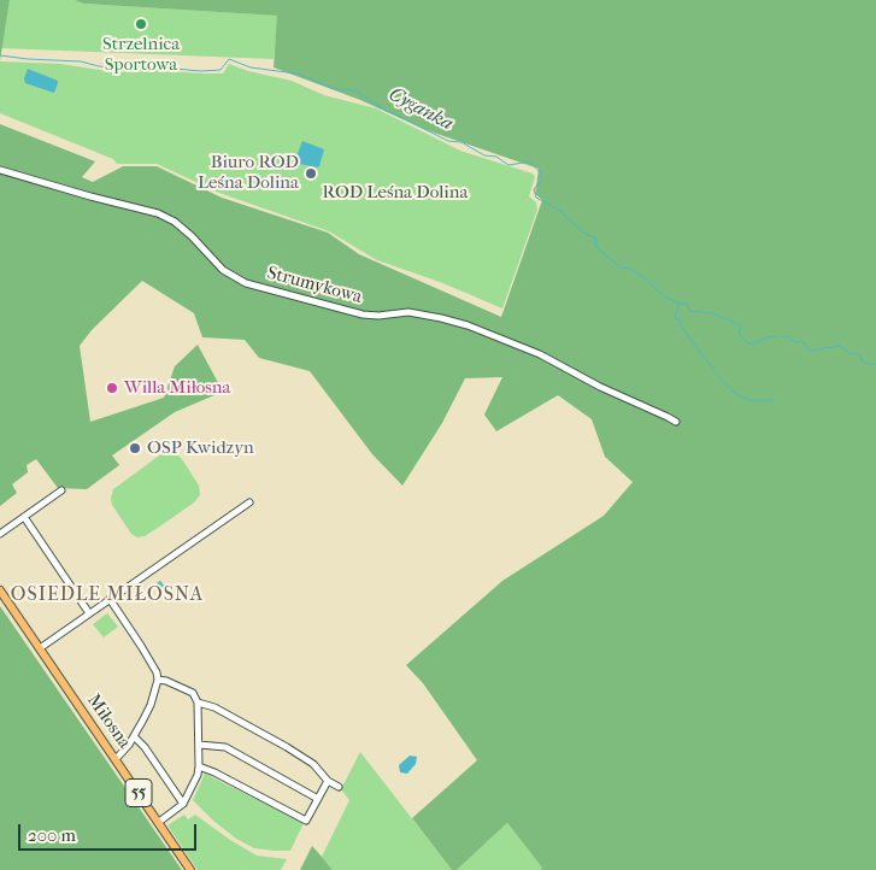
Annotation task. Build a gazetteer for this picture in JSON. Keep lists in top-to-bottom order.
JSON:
{
  "streets": {
    "main road": ["Miłosna", "55"],
    "street": ["Strumykowa"]
  },
  "districts": ["OSIEDLE MIŁOSNA"],
  "water": ["Cyganka"],
  "parks": ["ROD Leśna Dolina"],
  "places": [
    "Strzelnica Sportowa",
    "Biuro ROD Leśna Dolina",
    "Willa Miłosna",
    "OSP Kwidzyn"
  ],
  "scale_bar": "200 m"
}
